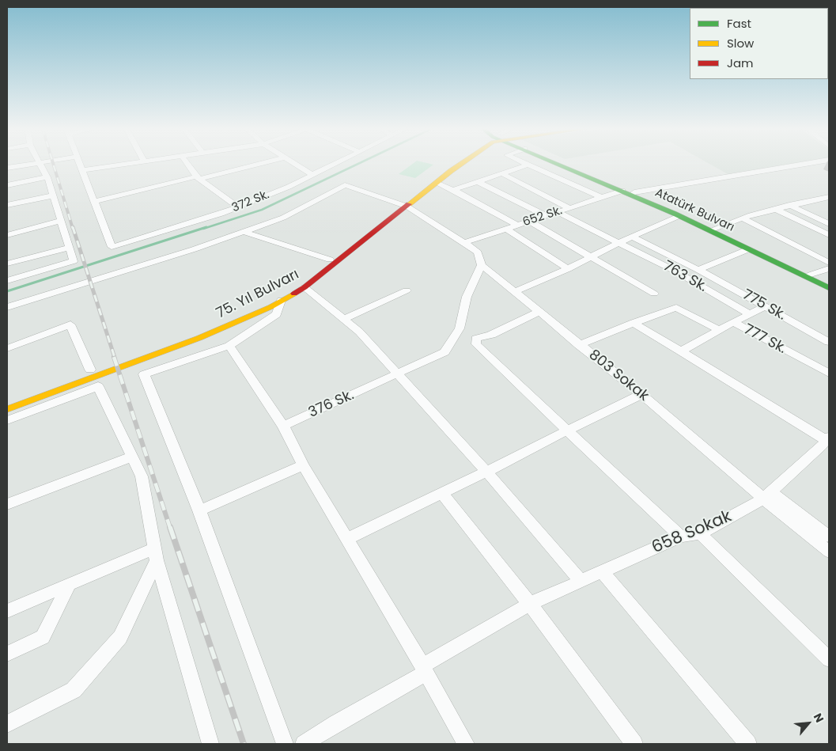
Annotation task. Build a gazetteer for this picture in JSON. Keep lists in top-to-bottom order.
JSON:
{
  "streets": {
    "main road": ["Atatürk Bulvarı", "75. Yıl Bulvarı"],
    "street": [
      "372 Sk.",
      "652 Sk.",
      "763 Sk.",
      "775 Sk.",
      "777 Sk.",
      "803 Sokak",
      "376 Sk.",
      "658 Sokak"
    ]
  },
  "crossings": [
    ["Atatürk Bulvarı", "652 Sk."],
    ["652 Sk.", "763 Sk."],
    ["652 Sk.", "803 Sokak"],
    ["763 Sk.", "777 Sk."],
    ["75. Yıl Bulvarı", "803 Sokak"],
    ["775 Sk.", "777 Sk."],
    ["803 Sokak", "376 Sk."],
    ["803 Sokak", "658 Sokak"]
  ],
  "legend": ["Fast", "Slow", "Jam"],
  "north": "top right"
}
